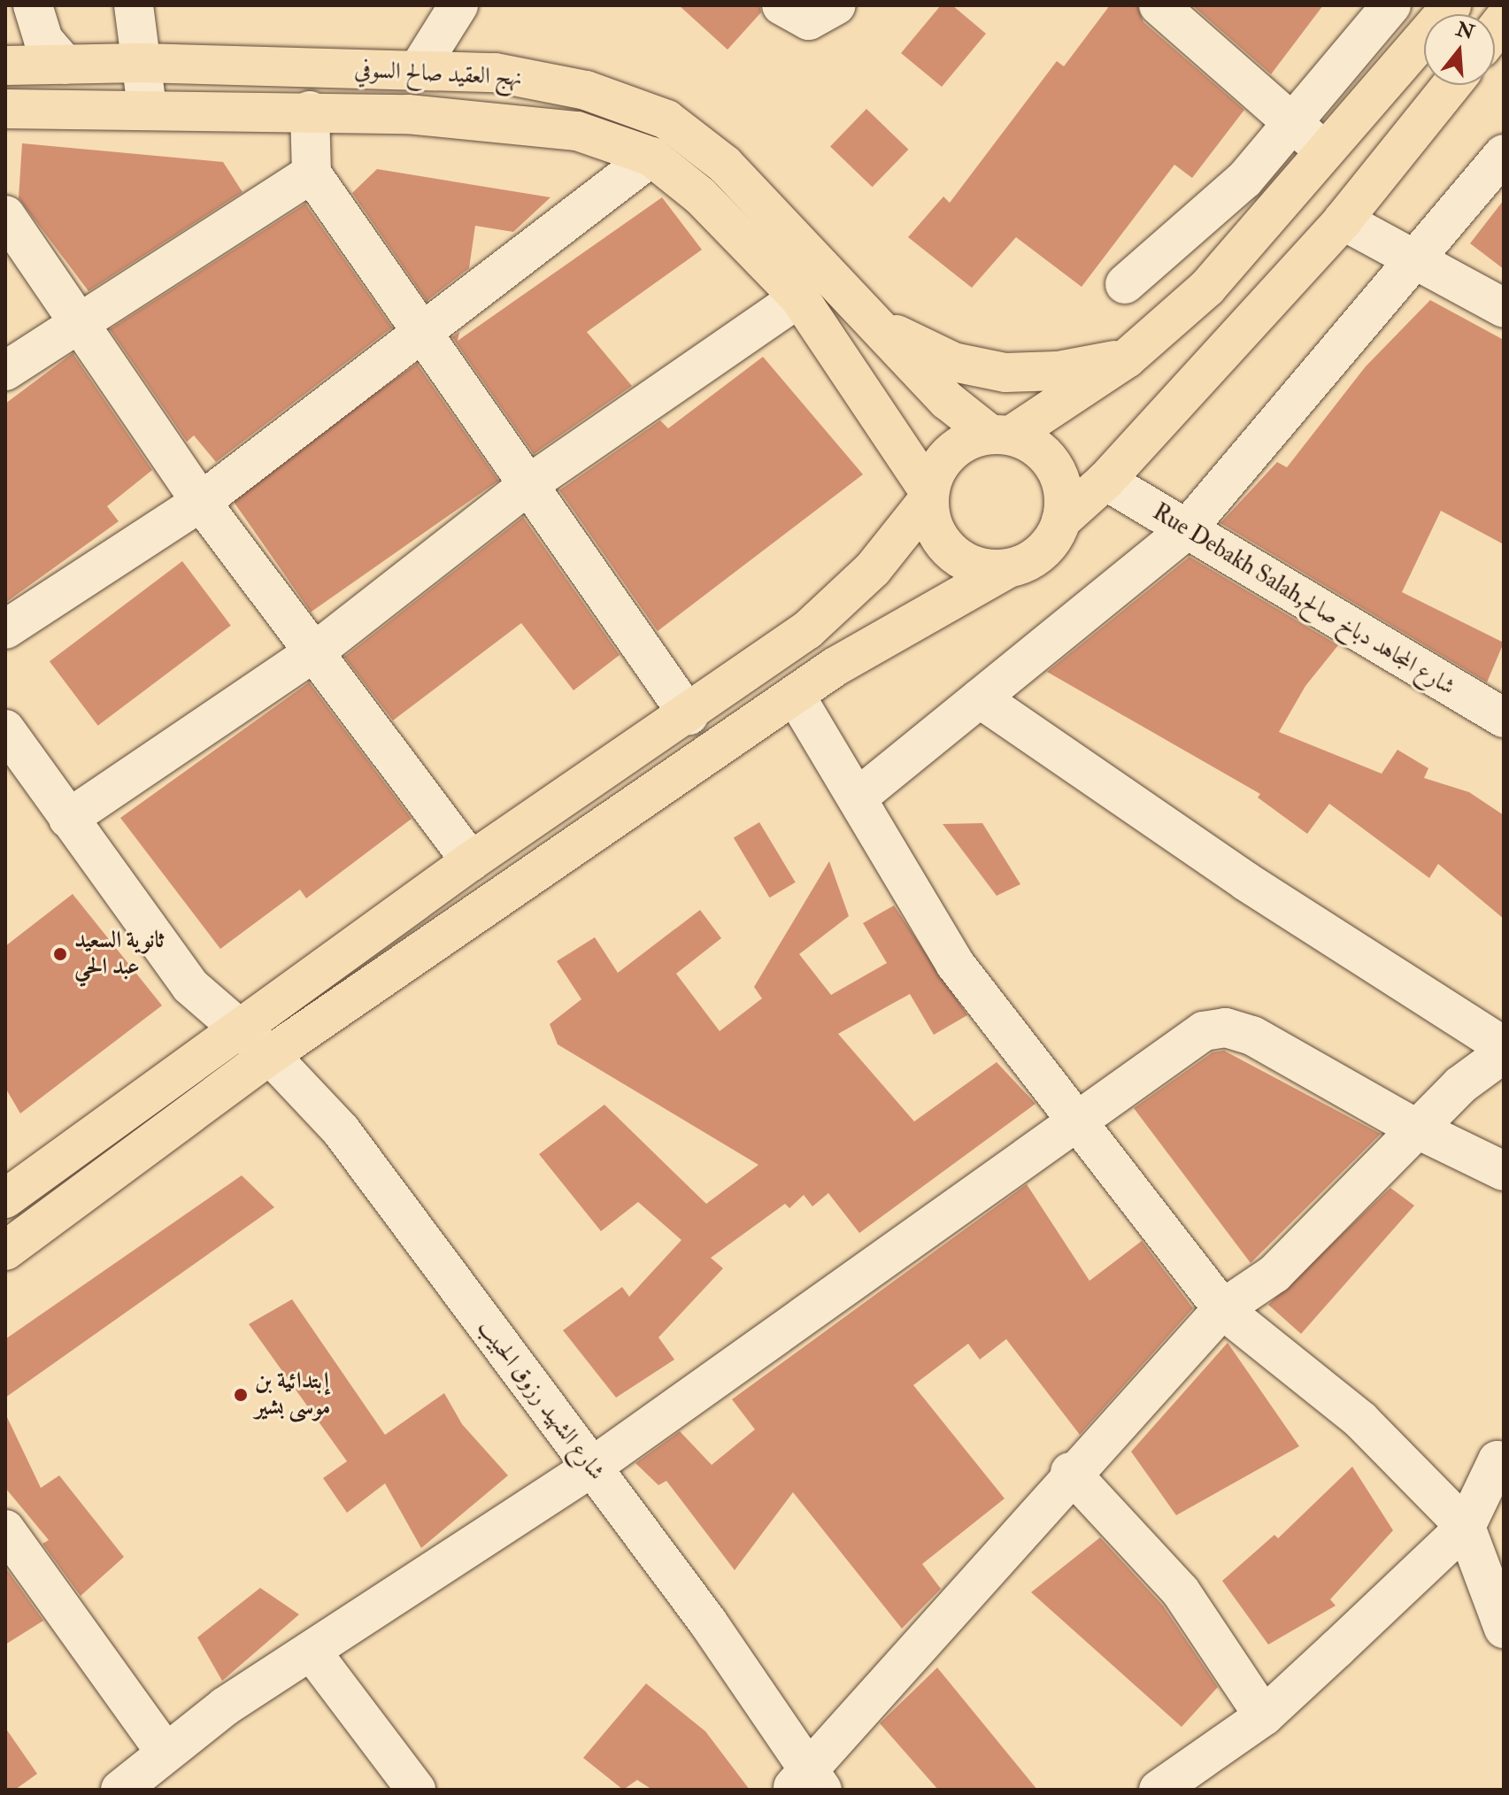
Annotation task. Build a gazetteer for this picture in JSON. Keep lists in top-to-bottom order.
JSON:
{
  "streets": {
    "main road": ["نهج العقيد صالح السوفي"],
    "street": ["Rue Debakh Salah,شارع المجاهد دباخ صالح", "شارع الشهيد رزوق الحبيب"]
  },
  "places": ["ثانوية السعيد عبد الحي", "إبتدائية بن موسى بشير"],
  "north": "top"
}
